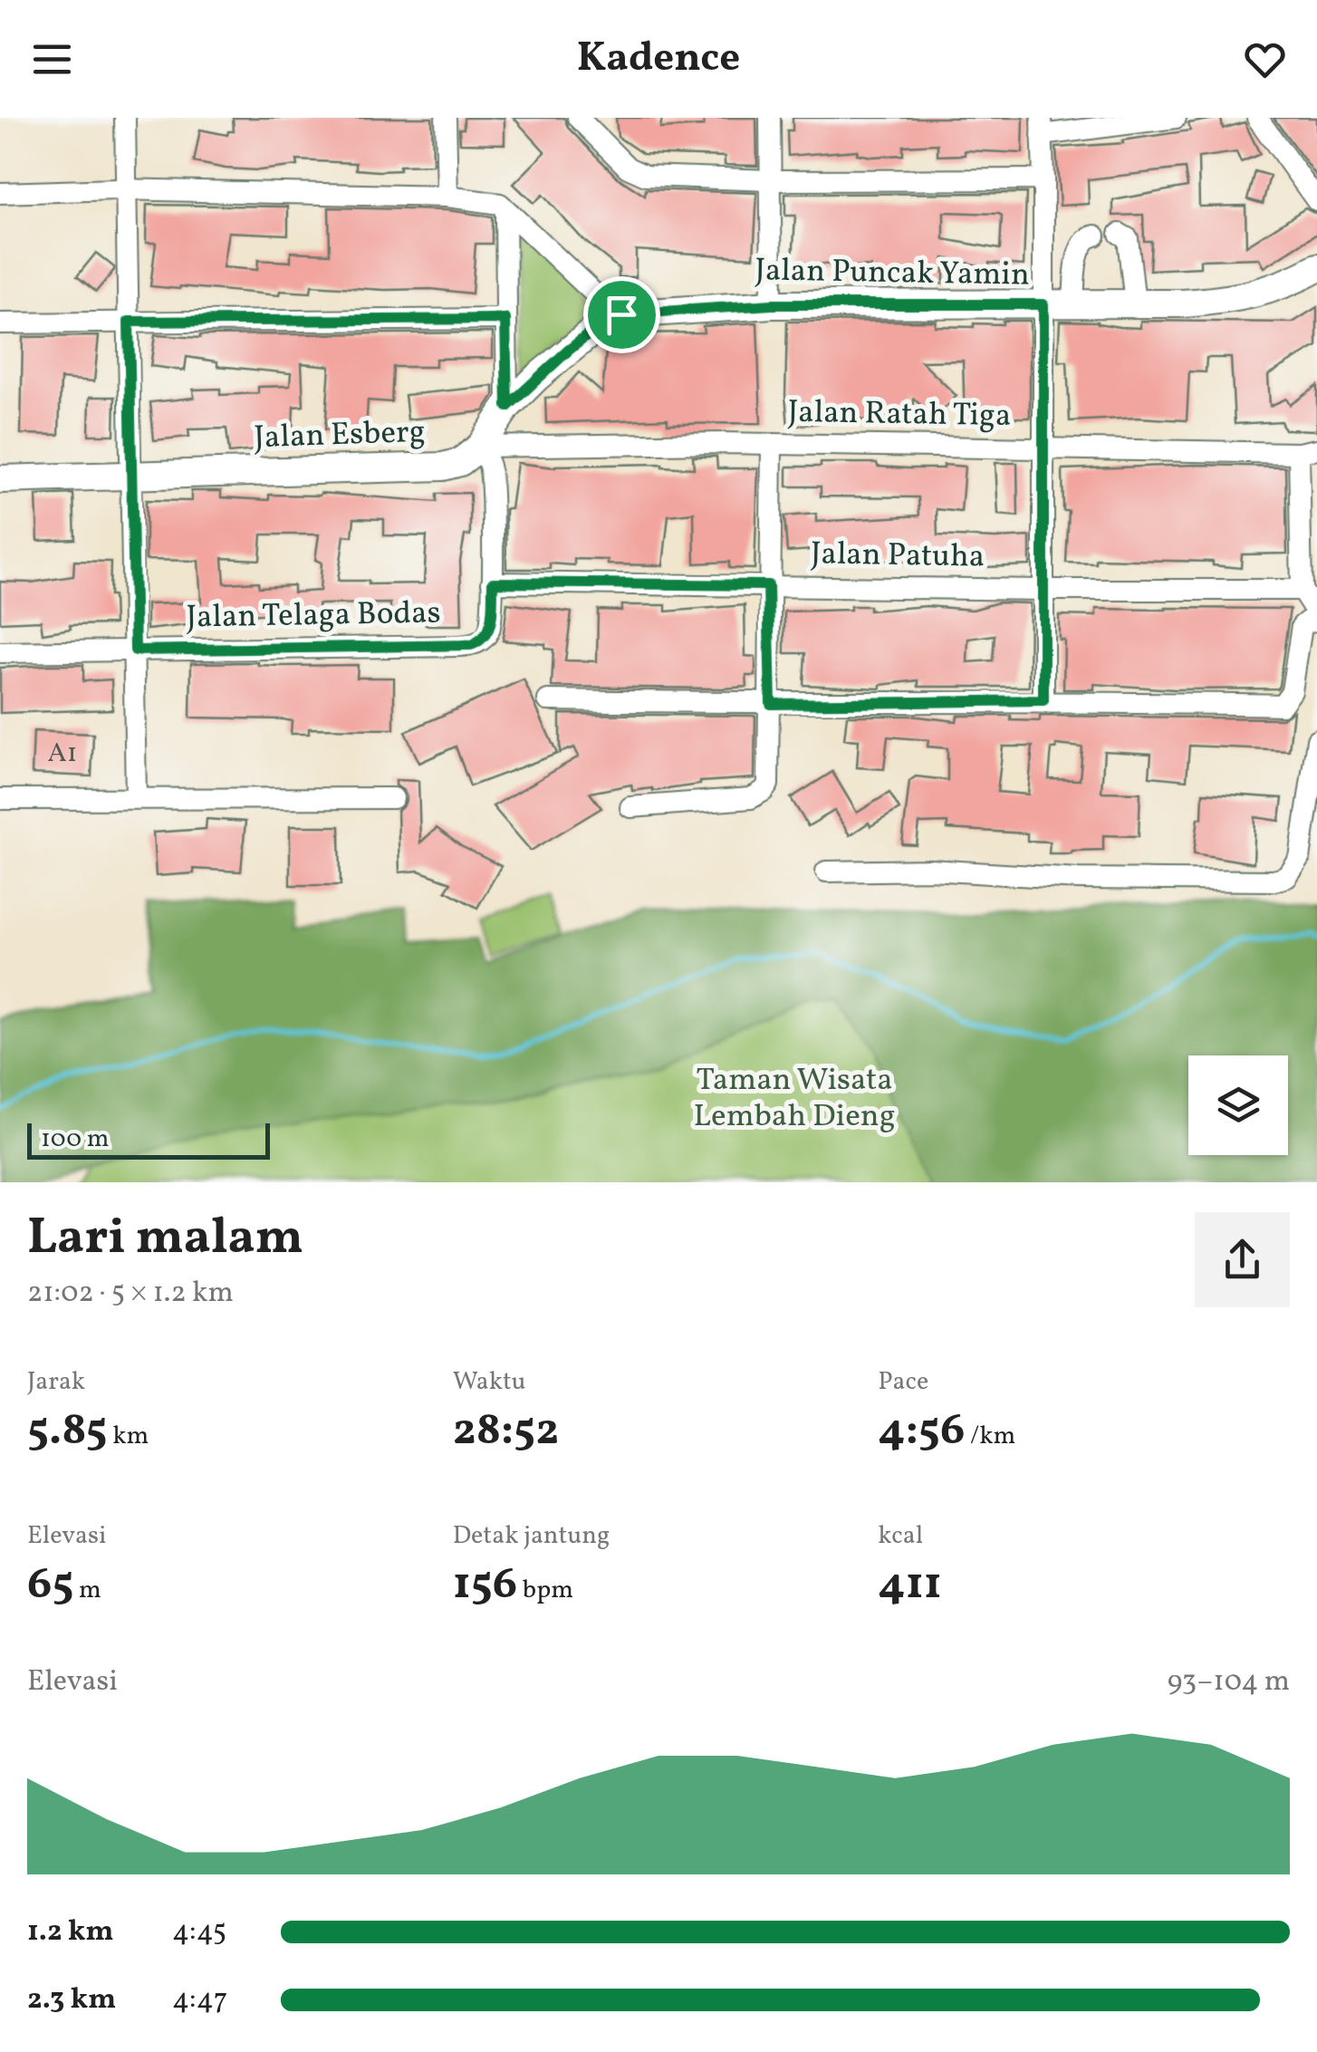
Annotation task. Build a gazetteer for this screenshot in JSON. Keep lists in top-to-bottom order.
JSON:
{
  "streets": {
    "main road": ["Jalan Puncak Yamin", "Jalan Esberg"],
    "street": ["Jalan Ratah Tiga", "Jalan Patuha", "Jalan Telaga Bodas"]
  },
  "crossings": [
    ["Jalan Puncak Yamin", "Jalan Ratah Tiga"],
    ["Jalan Puncak Yamin", "Jalan Esberg"],
    ["Jalan Puncak Yamin", "Jalan Patuha"],
    ["Jalan Ratah Tiga", "Jalan Esberg"],
    ["Jalan Ratah Tiga", "Jalan Telaga Bodas"],
    ["Jalan Esberg", "Jalan Telaga Bodas"],
    ["Jalan Patuha", "Jalan Telaga Bodas"]
  ],
  "parks": ["Taman Wisata Lembah Dieng"],
  "house_numbers": ["A1"],
  "scale_bar": "100 m",
  "page": {
    "header": "Kadence",
    "scale": "100 m",
    "heading": ["Lari malam", "21:02 · 5 × 1.2 km"],
    "stats": [
      ["Jarak", "5.85 km"],
      ["Waktu", "28:52"],
      ["Pace", "4:56 /km"],
      ["Elevasi", "65 m"],
      ["Detak jantung", "156 bpm"],
      ["kcal", "411"]
    ],
    "chart": ["Elevasi", "93–104 m"],
    "list": [
      {
        "name": "1.2 km",
        "note": "4:45"
      },
      {
        "name": "2.3 km",
        "note": "4:47"
      }
    ]
  }
}
